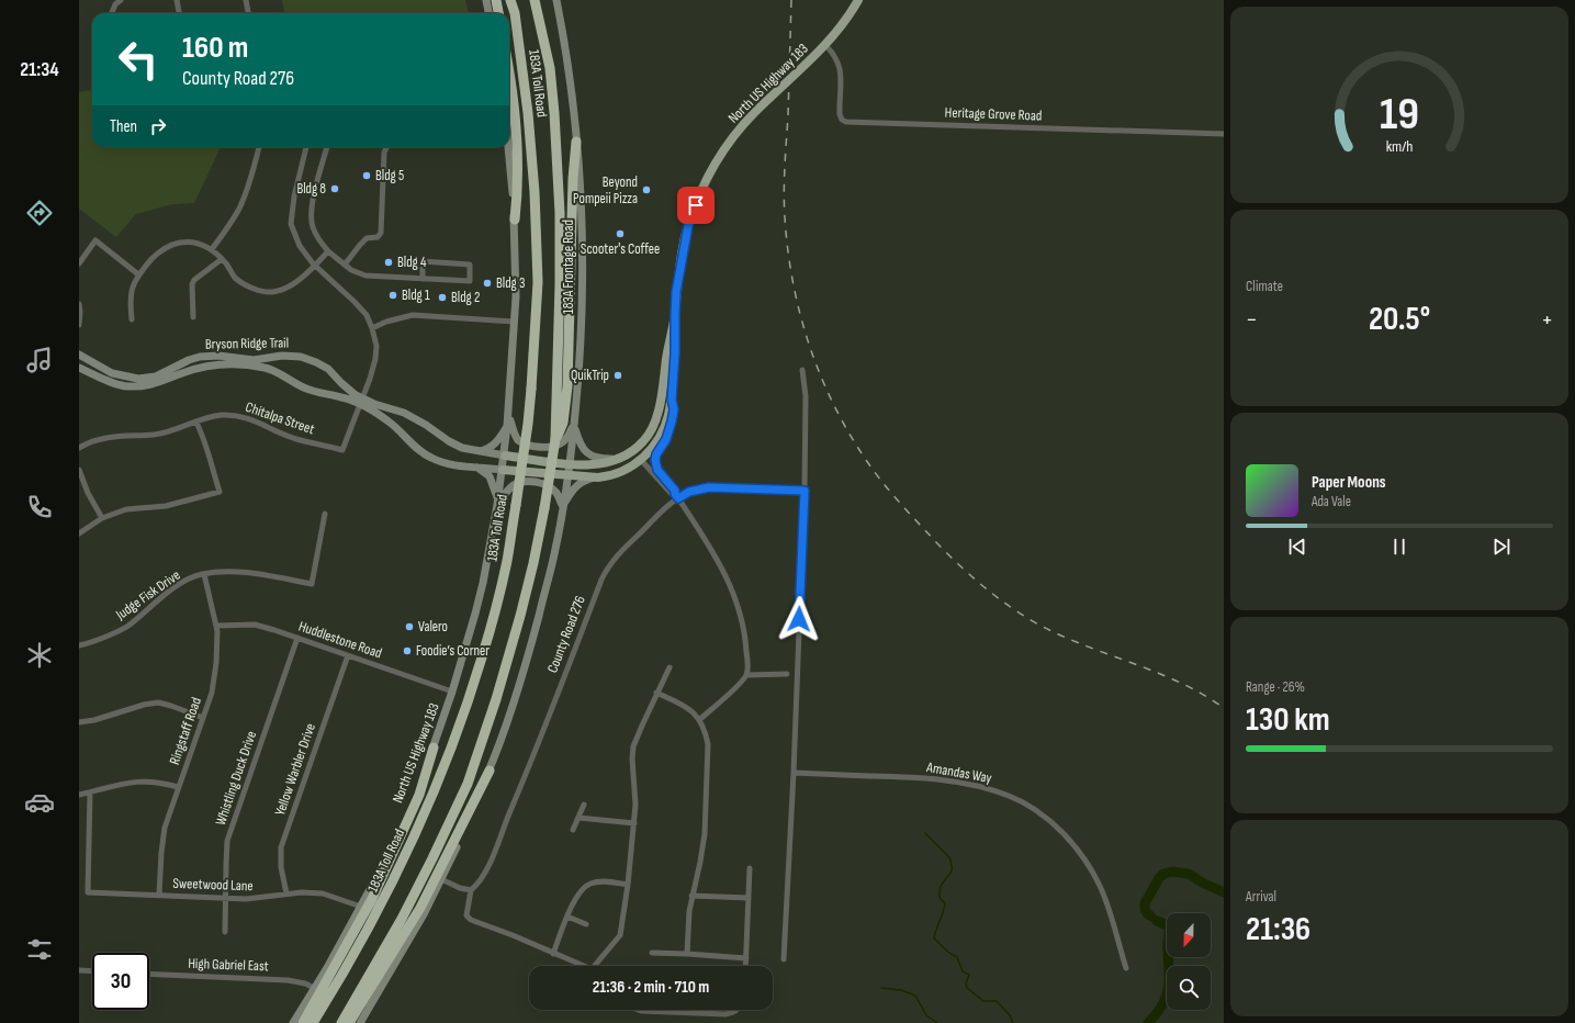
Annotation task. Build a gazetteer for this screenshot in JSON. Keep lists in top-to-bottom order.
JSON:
{
  "streets": {
    "highway": ["183A Toll Road"],
    "main road": ["North US Highway 183", "183A Frontage Road", "Bryson Ridge Trail"],
    "street": [
      "Heritage Grove Road",
      "Chitalpa Street",
      "Judge Fisk Drive",
      "County Road 276",
      "Huddlestone Road",
      "Ringstaff Road",
      "Yellow Warbler Drive",
      "Amandas Way",
      "Whistling Duck Drive",
      "Sweetwood Lane",
      "High Gabriel East"
    ]
  },
  "crossings": [
    ["North US Highway 183", "Heritage Grove Road"],
    ["North US Highway 183", "183A Frontage Road"],
    ["North US Highway 183", "Bryson Ridge Trail"],
    ["North US Highway 183", "Huddlestone Road"],
    ["North US Highway 183", "Sweetwood Lane"],
    ["North US Highway 183", "High Gabriel East"],
    ["Bryson Ridge Trail", "Chitalpa Street"],
    ["Judge Fisk Drive", "Ringstaff Road"],
    ["Huddlestone Road", "Ringstaff Road"],
    ["Huddlestone Road", "Yellow Warbler Drive"],
    ["Huddlestone Road", "Whistling Duck Drive"],
    ["Ringstaff Road", "Sweetwood Lane"],
    ["Yellow Warbler Drive", "Sweetwood Lane"],
    ["Whistling Duck Drive", "Sweetwood Lane"]
  ],
  "places": [
    "Bldg 5",
    "Bldg 8",
    "Beyond Pompeii Pizza",
    "Scooter's Coffee",
    "Bldg 4",
    "Bldg 3",
    "Bldg 1",
    "Bldg 2",
    "QuikTrip",
    "Valero",
    "Foodie’s Corner"
  ],
  "north": "bottom",
  "page": {
    "tabs": "21:34",
    "turn": ["160 m", "County Road 276"],
    "then": "Then",
    "tile": [
      "Climate",
      ["Range · 26%", "130 km"],
      ["Arrival", "21:36"]
    ],
    "heat": ["−", "20.5°", "+"],
    "song": ["Paper Moons", "Ada Vale"],
    "limit": "30",
    "trip": "21:36 · 2 min · 710 m",
    "gauge": ["19", "km/h"]
  }
}
